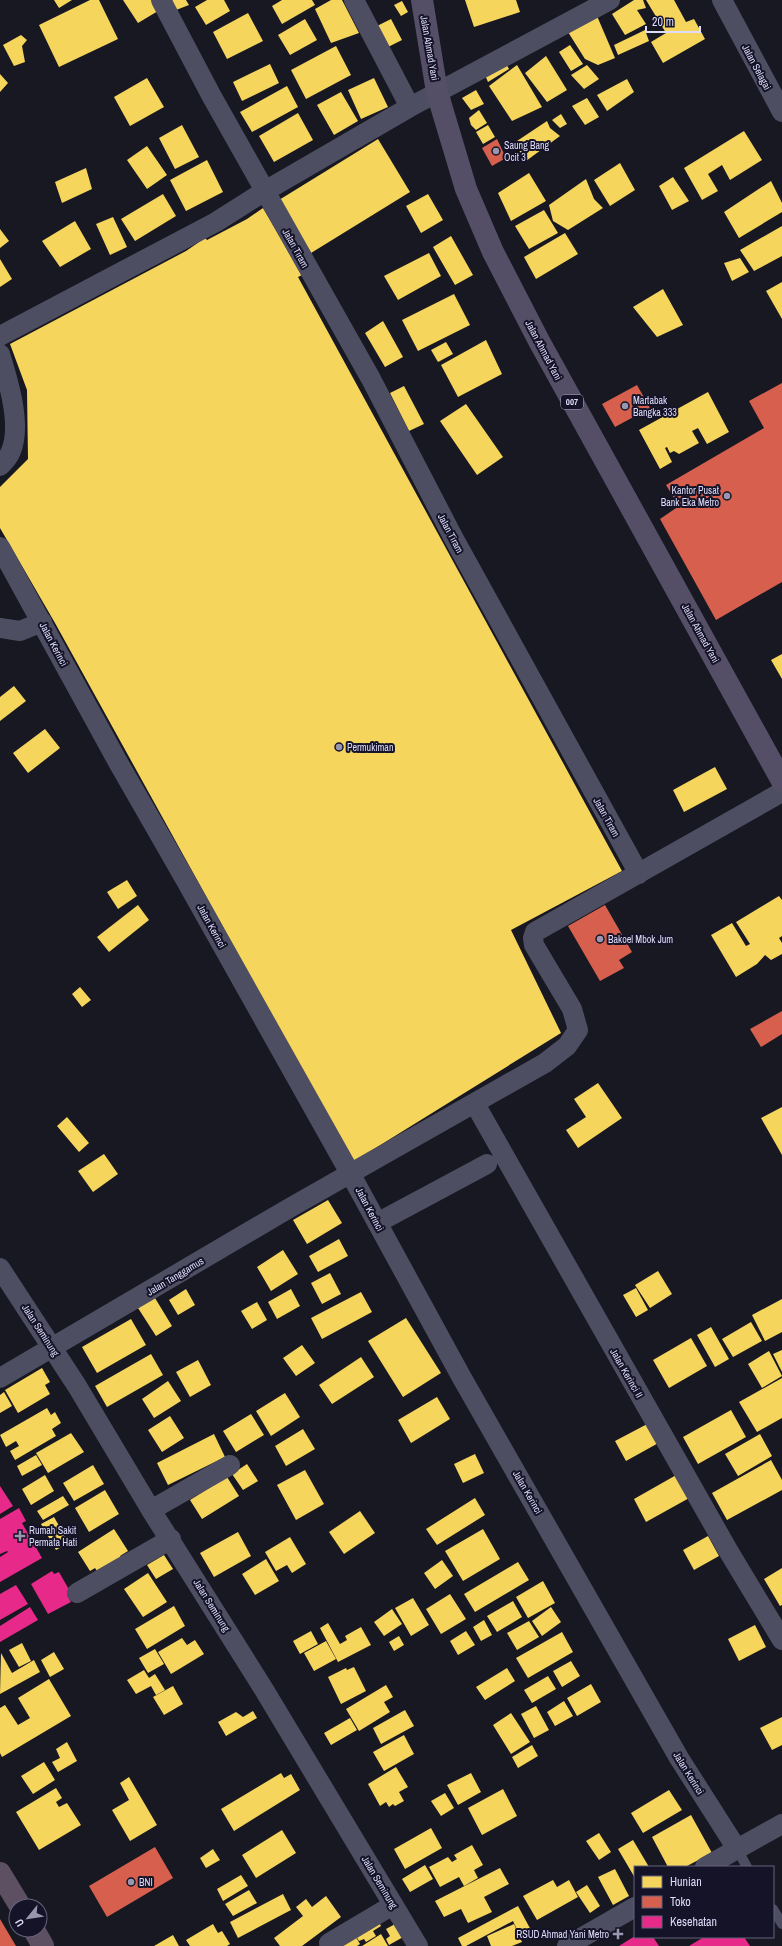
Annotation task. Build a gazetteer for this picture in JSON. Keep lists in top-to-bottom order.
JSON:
{
  "streets": {
    "main road": ["Jalan Ahmad Yani", "007"],
    "street": [
      "Jalan Selagai",
      "Jalan Tiram",
      "Jalan Kerinci",
      "Jalan Tanggamus",
      "Jalan Seminung",
      "Jalan Kerinci II"
    ]
  },
  "crossings": [
    ["Jalan Tiram", "Jalan Tanggamus"],
    ["Jalan Kerinci", "Jalan Tanggamus"],
    ["Jalan Tanggamus", "Jalan Seminung"],
    ["Jalan Tanggamus", "Jalan Kerinci II"]
  ],
  "places": {
    "other": [
      "Saung Bang Ocit 3",
      "Martabak Bangka 333",
      "Kantor Pusat Bank Eka Metro",
      "Permukiman",
      "Bakoel Mbok Jum",
      "BNI"
    ],
    "health": ["Rumah Sakit Permata Hati", "RSUD Ahmad Yani Metro"]
  },
  "legend": ["Hunian", "Toko", "Kesehatan"],
  "scale_bar": "20 m",
  "north": "bottom left"
}
